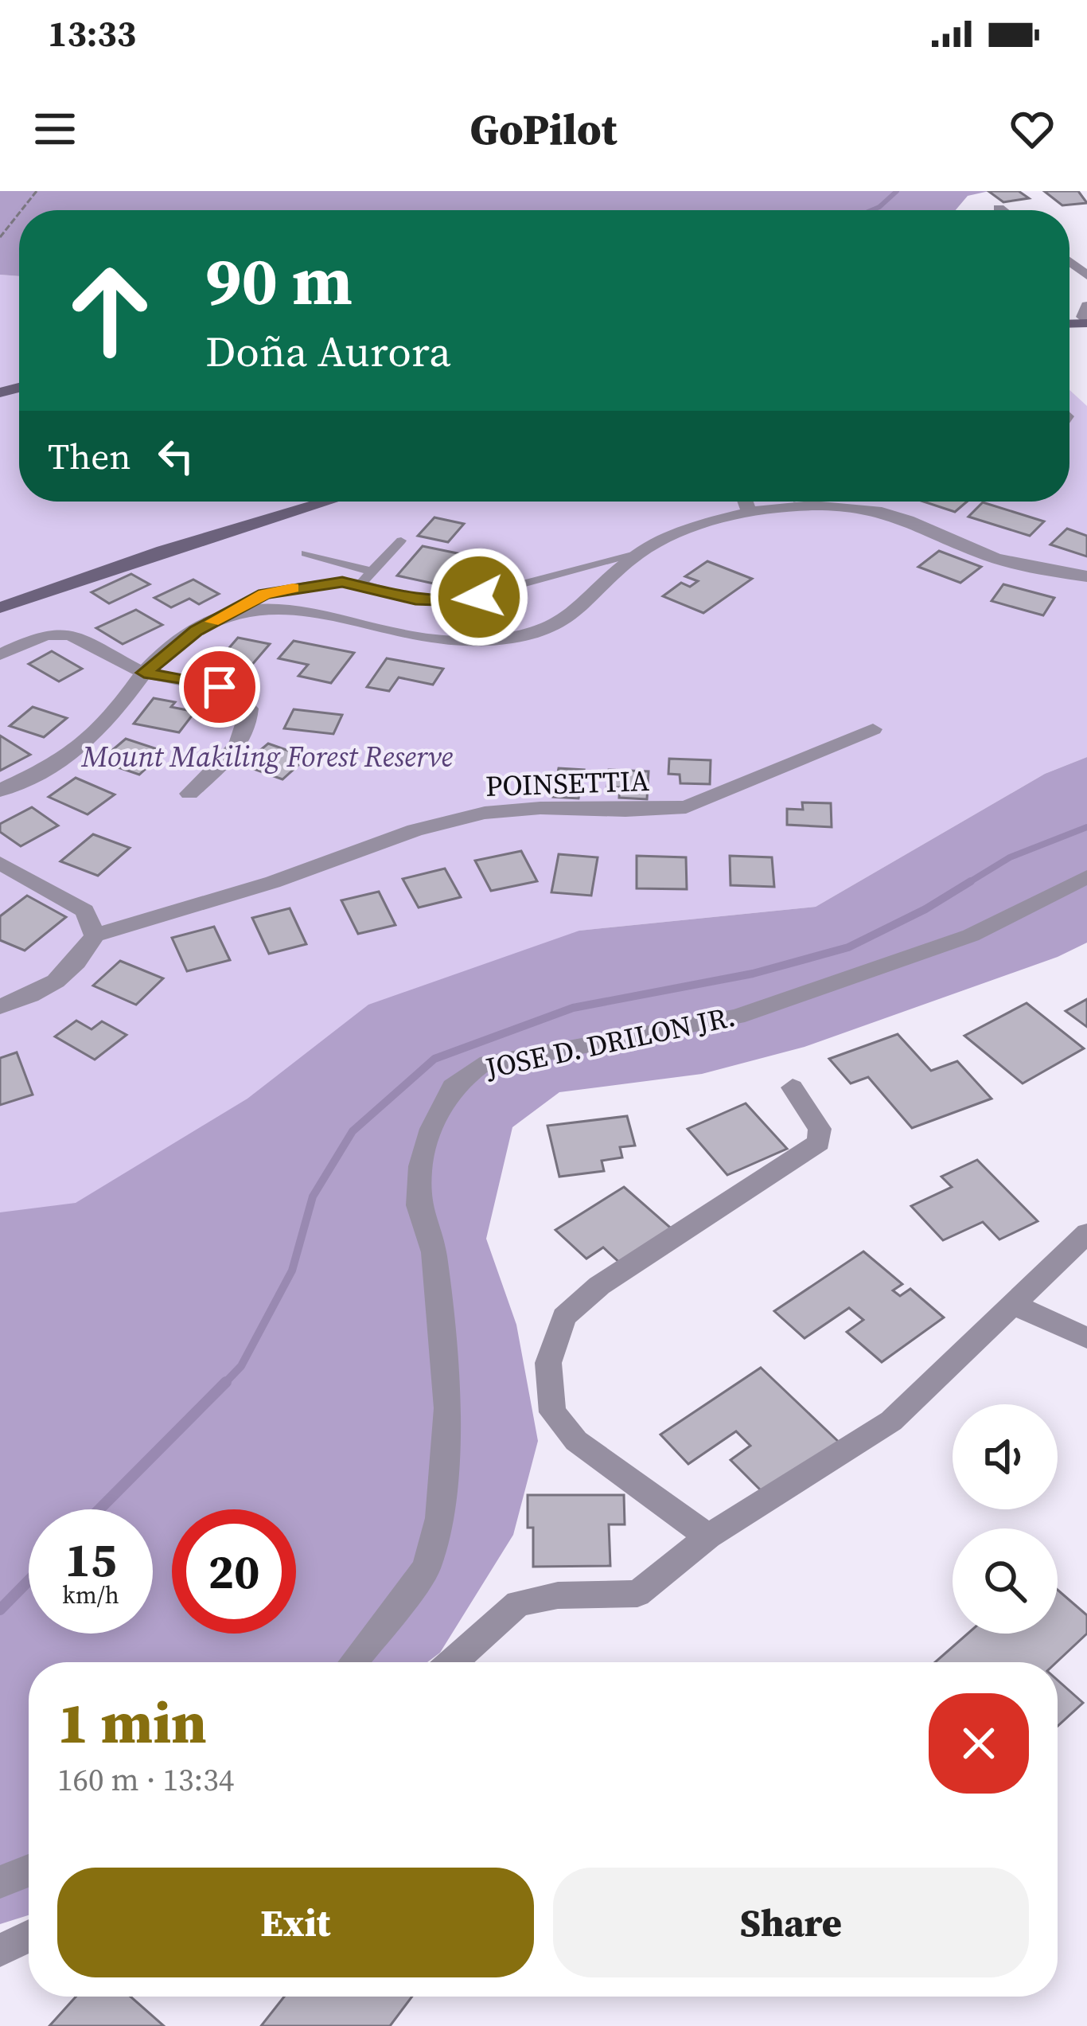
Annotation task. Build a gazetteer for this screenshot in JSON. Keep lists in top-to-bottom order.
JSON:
{
  "streets": {
    "street": ["POINSETTIA", "JOSE D. DRILON JR."]
  },
  "parks": ["Mount Makiling Forest Reserve"],
  "page": {
    "status": "13:33",
    "header": "GoPilot",
    "turn": ["90 m", "Doña Aurora"],
    "then": "Then",
    "speed": "15 km/h",
    "limit": "20",
    "heading": ["1 min", "160 m · 13:34"],
    "buttons": ["Exit", "Share"]
  }
}
